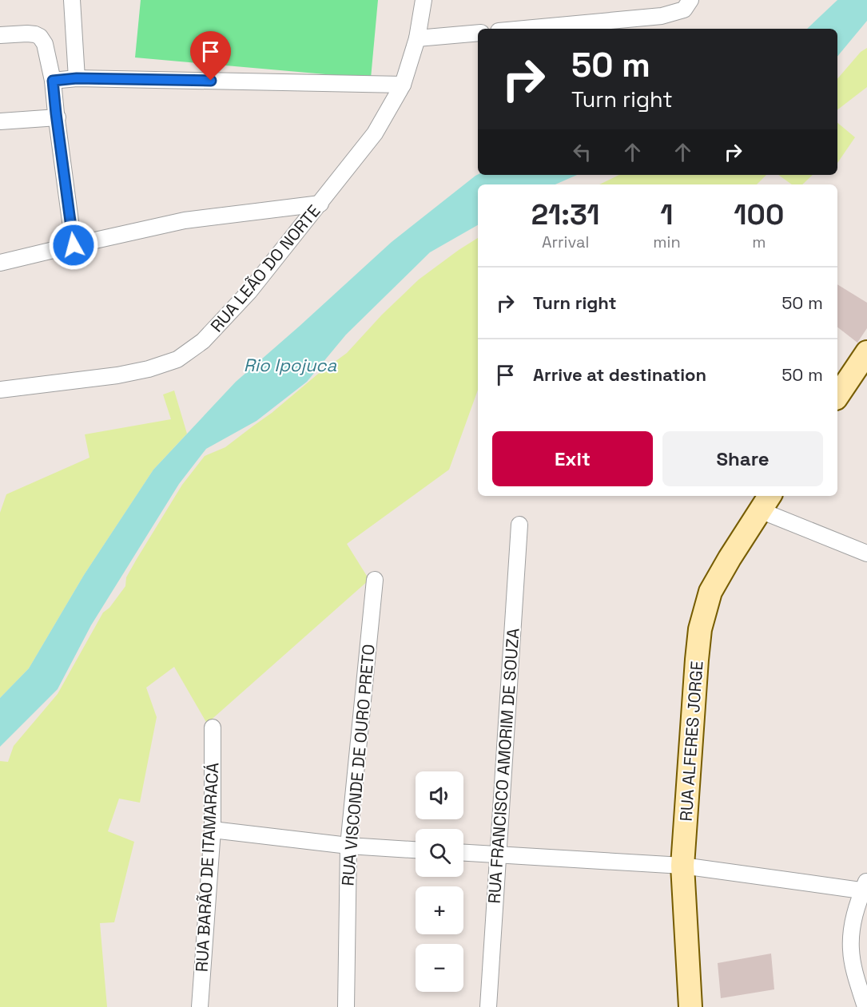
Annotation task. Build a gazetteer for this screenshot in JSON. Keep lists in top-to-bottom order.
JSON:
{
  "streets": {
    "street": [
      "RUA LEÃO DO NORTE",
      "RUA ALFERES JORGE",
      "RUA VISCONDE DE OURO PRETO",
      "RUA FRANCISCO AMORIM DE SOUZA",
      "RUA BARÃO DE ITAMARACÁ"
    ]
  },
  "water": ["Rio Ipojuca"],
  "page": {
    "turn": ["50 m", "Turn right"],
    "eta": [
      "21:31",
      "Arrival",
      "1",
      "min",
      "100",
      "m"
    ],
    "list": [
      {
        "name": "Turn right",
        "value": "50 m"
      },
      {
        "name": "Arrive at destination",
        "value": "50 m"
      }
    ],
    "buttons": ["Exit", "Share"],
    "map_buttons": ["+", "−"]
  }
}
